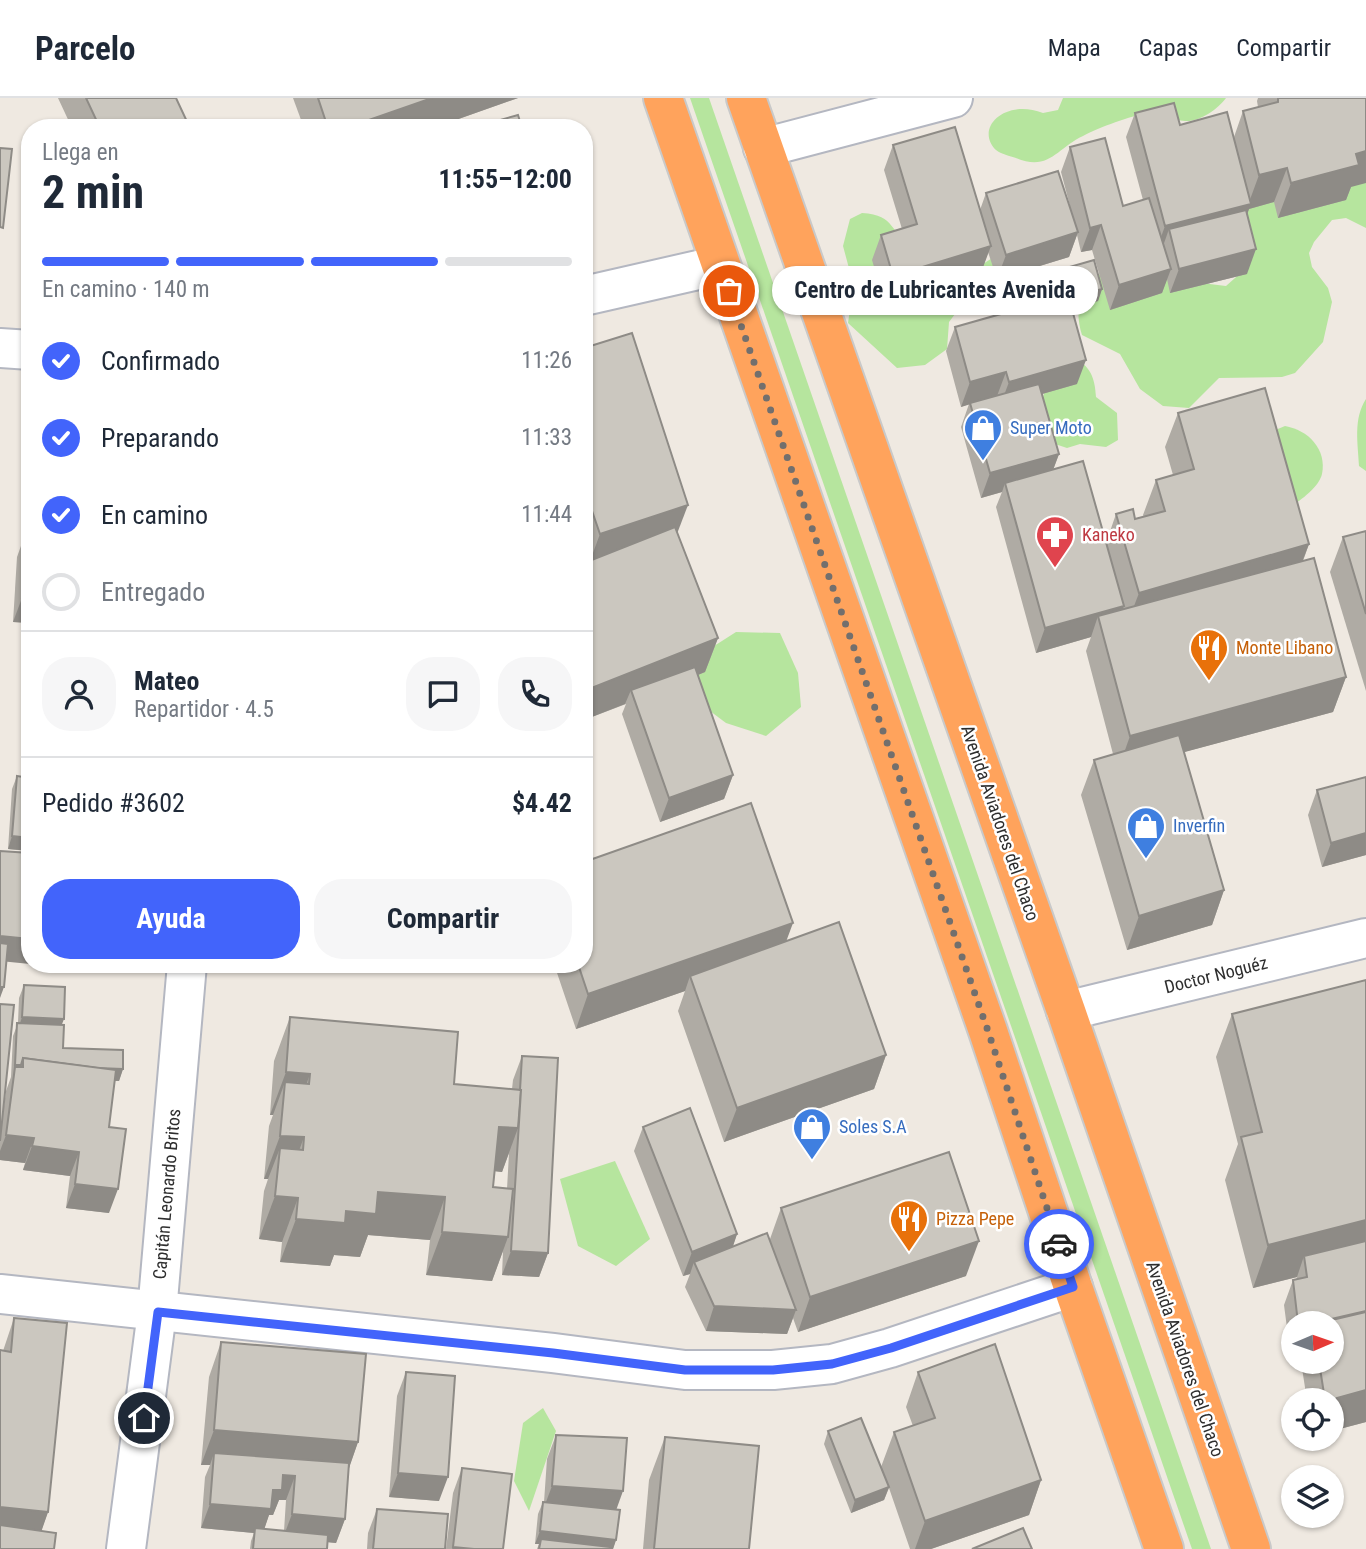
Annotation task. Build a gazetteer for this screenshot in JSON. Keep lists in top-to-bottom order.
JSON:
{
  "streets": {
    "highway": ["Avenida Aviadores del Chaco"],
    "street": ["Doctor Noguéz", "Capitán Leonardo Britos"]
  },
  "crossings": [
    ["Avenida Aviadores del Chaco", "Doctor Noguéz"]
  ],
  "places": {
    "other": ["Centro de Lubricantes Avenida"],
    "shop": ["Super Moto", "Inverfin", "Soles S.A"],
    "pharmacy": ["Kaneko"],
    "restaurant": ["Monte Libano", "Pizza Pepe"]
  },
  "north": "right",
  "page": {
    "header": "Parcelo",
    "nav": ["Mapa", "Capas", "Compartir"],
    "heading": ["2 min", "Llega en", "11:55–12:00"],
    "panel": [
      "Mateo",
      "Repartidor · 4.5",
      "Pedido #3602",
      "$4.42"
    ],
    "bar": "En camino · 140 m",
    "bubble": "Centro de Lubricantes Avenida",
    "list": [
      ["Confirmado", "11:26"],
      ["Preparando", "11:33"],
      ["En camino", "11:44"],
      "Entregado"
    ],
    "buttons": ["Ayuda", "Compartir"]
  }
}
